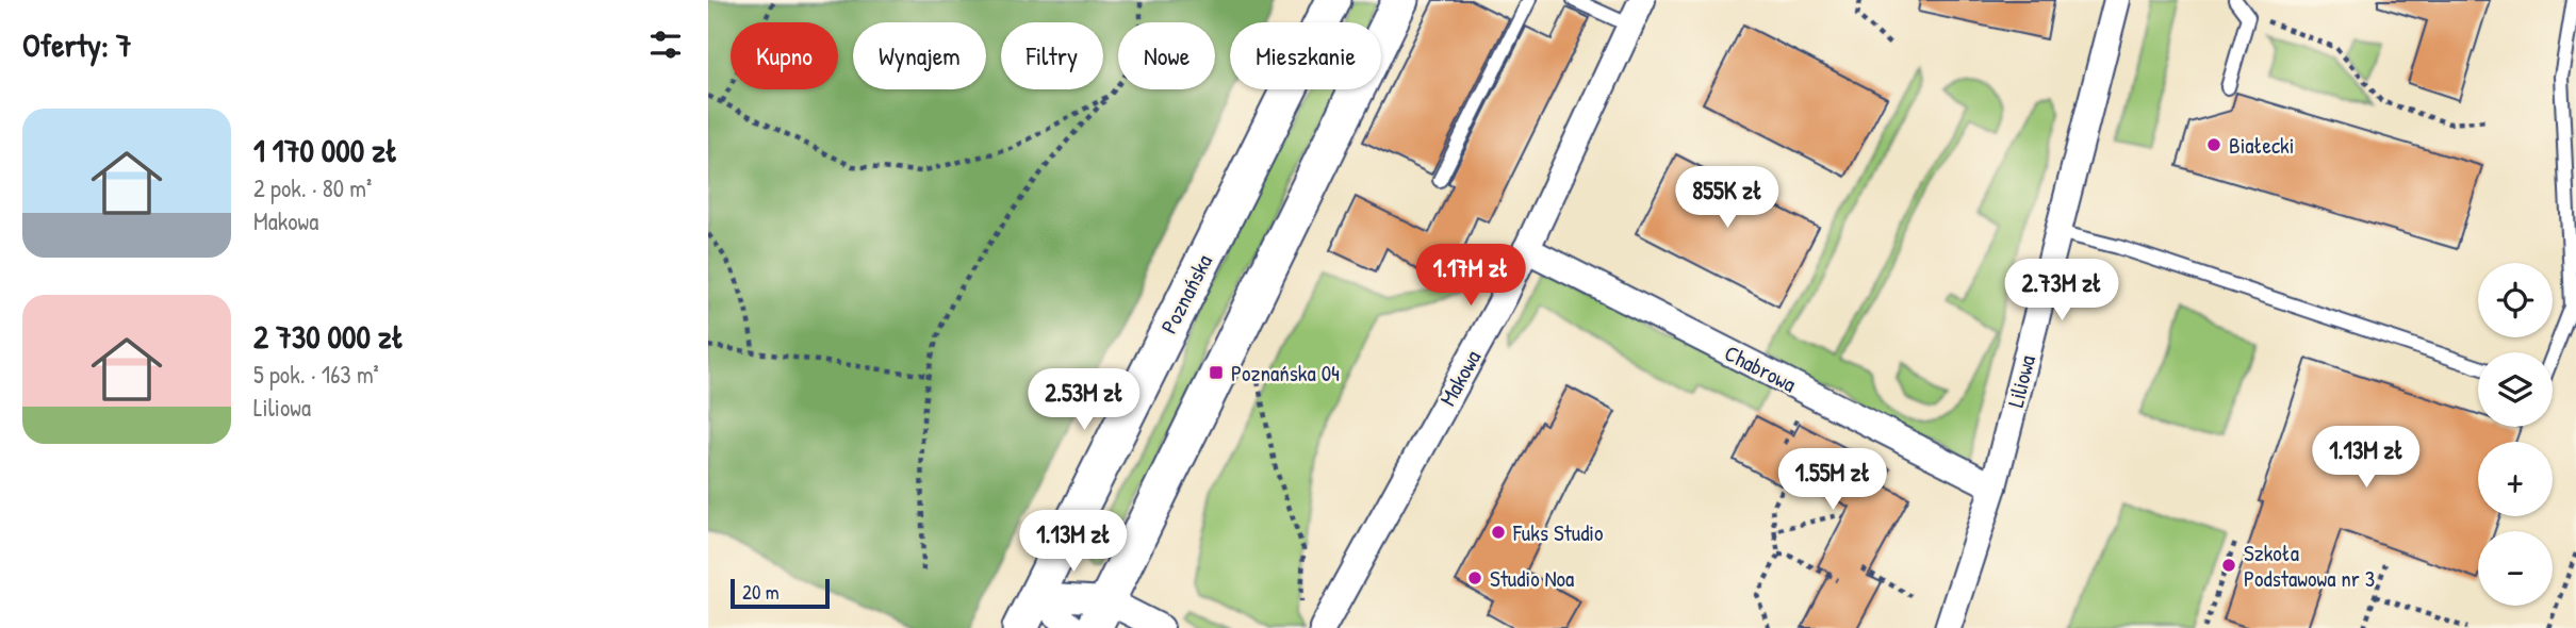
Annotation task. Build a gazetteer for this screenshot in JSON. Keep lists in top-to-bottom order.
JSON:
{
  "streets": {
    "main road": ["Poznańska"],
    "street": ["Chabrowa", "Makowa", "Liliowa"]
  },
  "crossings": [
    ["Chabrowa", "Makowa"],
    ["Chabrowa", "Liliowa"]
  ],
  "places": {
    "other": [
      "Białecki",
      "Fuks Studio",
      "Szkoła Podstawowa nr 3",
      "Studio Noa"
    ],
    "transit": ["Poznańska 04"]
  },
  "scale_bar": "20 m",
  "page": {
    "heading": "Oferty: 7",
    "chip": [
      "Kupno",
      "Wynajem",
      "Filtry",
      "Nowe",
      "Mieszkanie"
    ],
    "list": [
      {
        "name": "1 170 000 zł",
        "note": "2 pok. · 80 m² · Makowa"
      },
      {
        "name": "2 730 000 zł",
        "note": "5 pok. · 163 m² · Liliowa"
      }
    ],
    "price": [
      "855K zł",
      "1.17M zł",
      "2.73M zł",
      "2.53M zł",
      "1.13M zł",
      "1.55M zł",
      "1.13M zł"
    ],
    "map_buttons": ["+", "−"],
    "scale": "20 m"
  }
}
